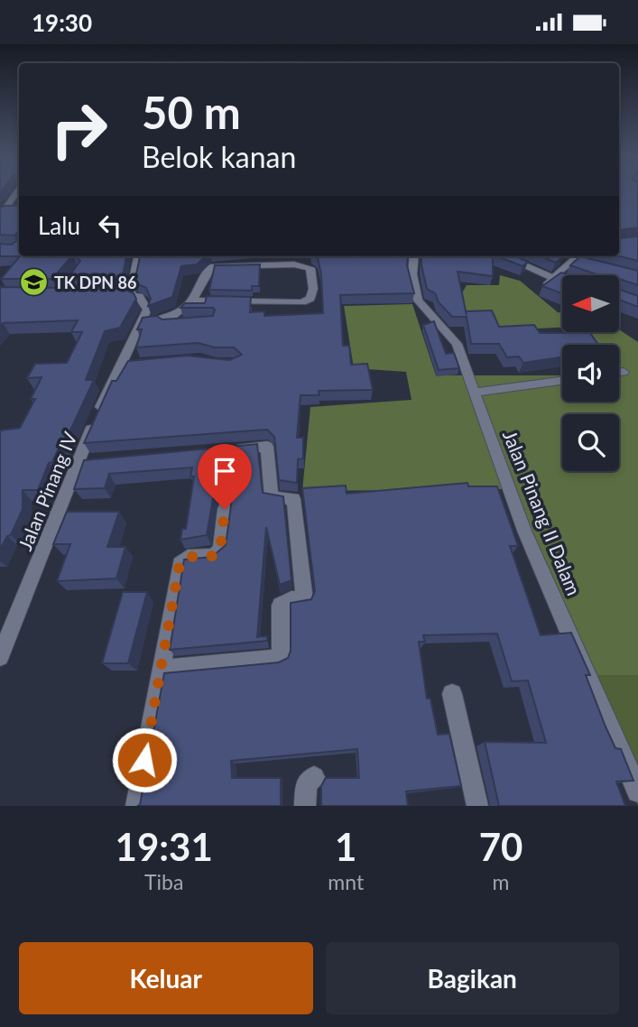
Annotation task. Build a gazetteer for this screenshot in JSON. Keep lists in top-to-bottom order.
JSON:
{
  "streets": {
    "street": ["Jalan Pinang IV", "Jalan Pinang II Dalam"]
  },
  "places": {
    "school or university": ["TK DPN 86"]
  },
  "north": "left",
  "page": {
    "status": "19:30",
    "turn": ["50 m", "Belok kanan"],
    "then": "Lalu",
    "eta": [
      "19:31",
      "Tiba",
      "1",
      "mnt",
      "70",
      "m"
    ],
    "buttons": ["Keluar", "Bagikan"]
  }
}
